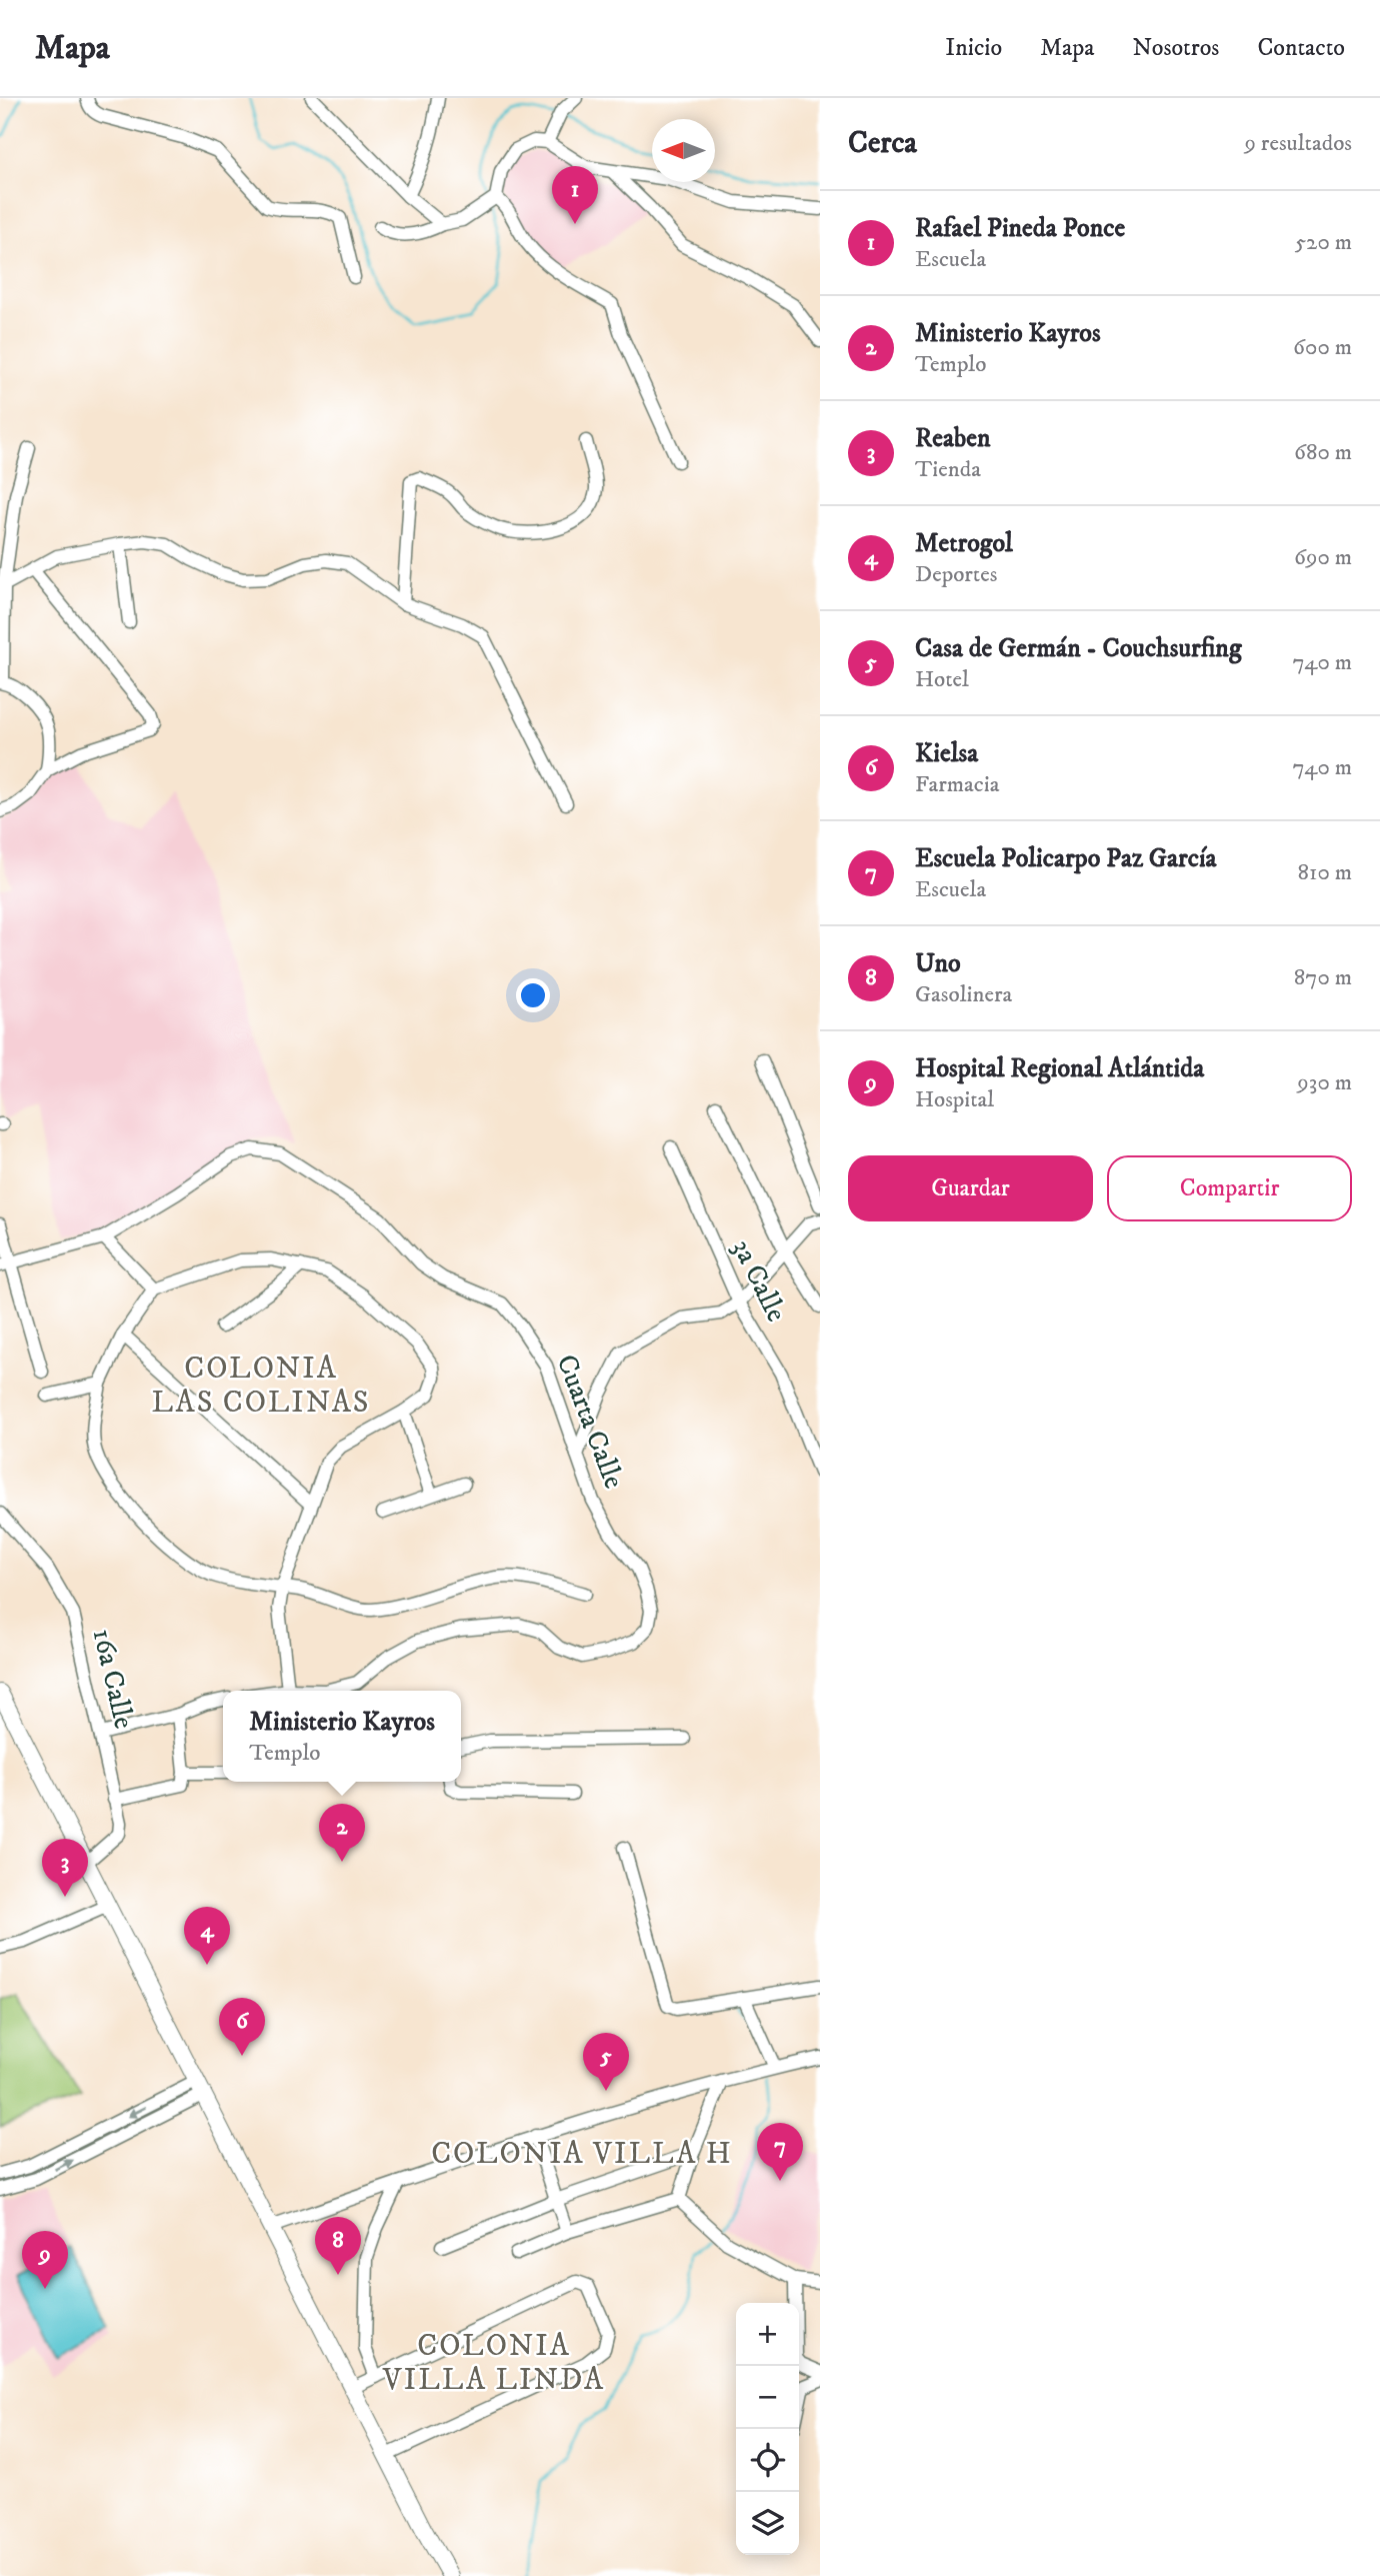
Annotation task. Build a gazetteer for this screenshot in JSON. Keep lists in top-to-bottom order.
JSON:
{
  "streets": {
    "street": ["3a Calle", "Cuarta Calle", "16a Calle"]
  },
  "districts": ["COLONIA LAS COLINAS", "COLONIA VILLA H", "COLONIA VILLA LINDA"],
  "north": "left",
  "page": {
    "header": "Mapa",
    "nav": [
      "Inicio",
      "Mapa",
      "Nosotros",
      "Contacto"
    ],
    "heading": ["Cerca", "9 resultados"],
    "pins": [
      "1",
      "2",
      "3",
      "4",
      "6",
      "5",
      "7",
      "8",
      "9"
    ],
    "list": [
      {
        "mark": "1",
        "name": "Rafael Pineda Ponce",
        "note": "Escuela",
        "value": "520 m"
      },
      {
        "mark": "2",
        "name": "Ministerio Kayros",
        "note": "Templo",
        "value": "600 m"
      },
      {
        "mark": "3",
        "name": "Reaben",
        "note": "Tienda",
        "value": "680 m"
      },
      {
        "mark": "4",
        "name": "Metrogol",
        "note": "Deportes",
        "value": "690 m"
      },
      {
        "mark": "5",
        "name": "Casa de Germán - Couchsurfing",
        "note": "Hotel",
        "value": "740 m"
      },
      {
        "mark": "6",
        "name": "Kielsa",
        "note": "Farmacia",
        "value": "740 m"
      },
      {
        "mark": "7",
        "name": "Escuela Policarpo Paz García",
        "note": "Escuela",
        "value": "810 m"
      },
      {
        "mark": "8",
        "name": "Uno",
        "note": "Gasolinera",
        "value": "870 m"
      },
      {
        "mark": "9",
        "name": "Hospital Regional Atlántida",
        "note": "Hospital",
        "value": "930 m"
      }
    ],
    "buttons": ["Guardar", "Compartir"],
    "popup": ["Ministerio Kayros", "Templo"],
    "map_buttons": ["+", "−"]
  }
}
